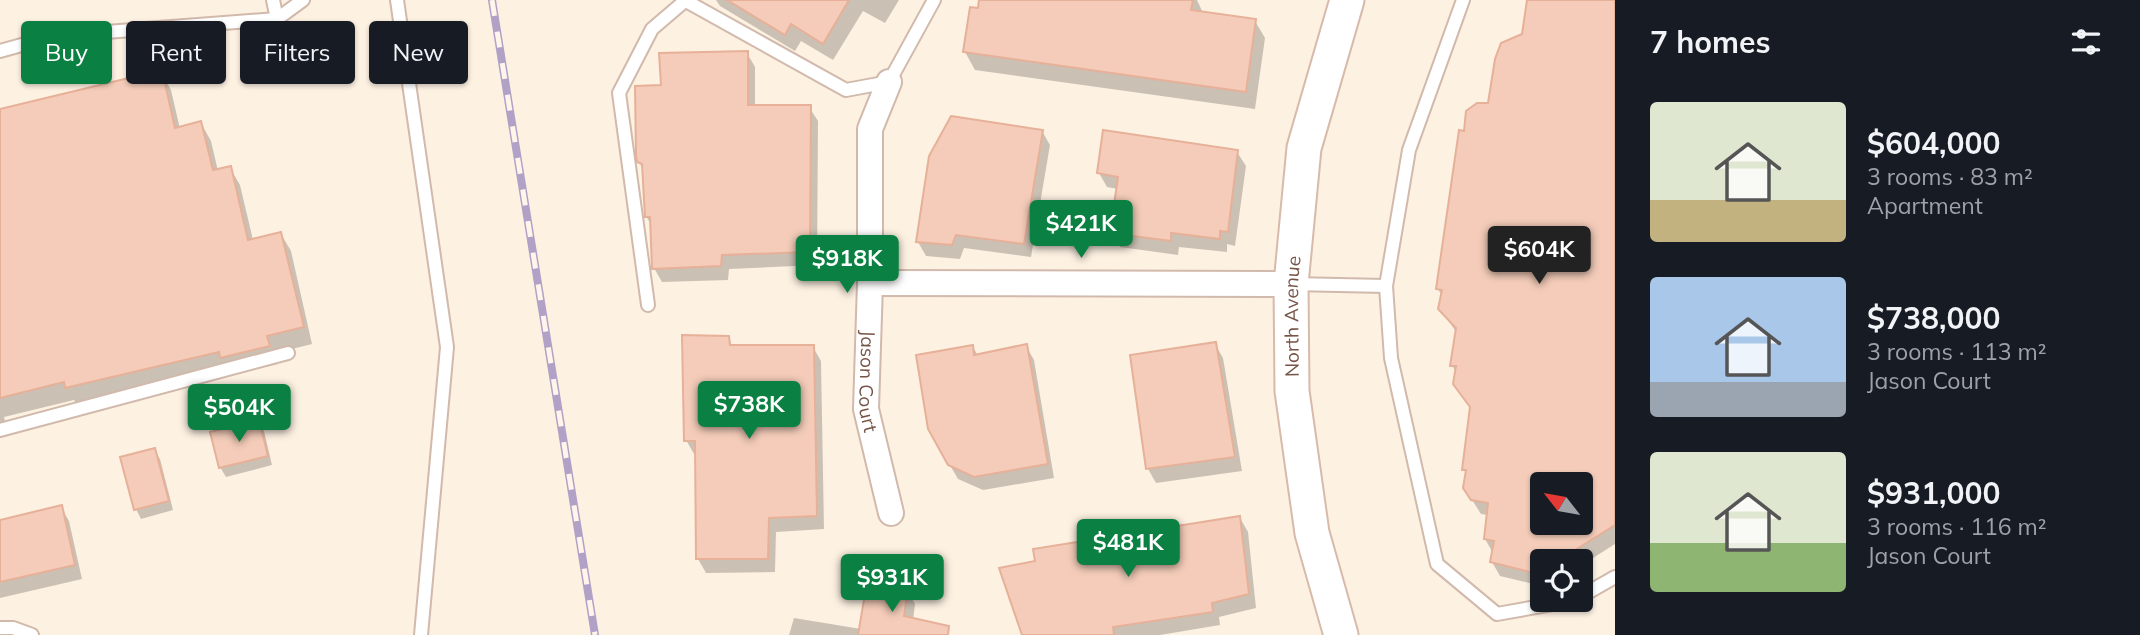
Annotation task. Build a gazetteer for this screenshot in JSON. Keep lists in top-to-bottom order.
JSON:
{
  "streets": {
    "main road": ["North Avenue"],
    "street": ["Jason Court"]
  },
  "north": "top left",
  "page": {
    "heading": "7 homes",
    "chip": [
      "Buy",
      "Rent",
      "Filters",
      "New"
    ],
    "list": [
      {
        "name": "$604,000",
        "note": "3 rooms · 83 m² · Apartment"
      },
      {
        "name": "$738,000",
        "note": "3 rooms · 113 m² · Jason Court"
      },
      {
        "name": "$931,000",
        "note": "3 rooms · 116 m² · Jason Court"
      }
    ],
    "price": [
      "$421K",
      "$604K",
      "$918K",
      "$738K",
      "$504K",
      "$481K",
      "$931K"
    ]
  }
}
